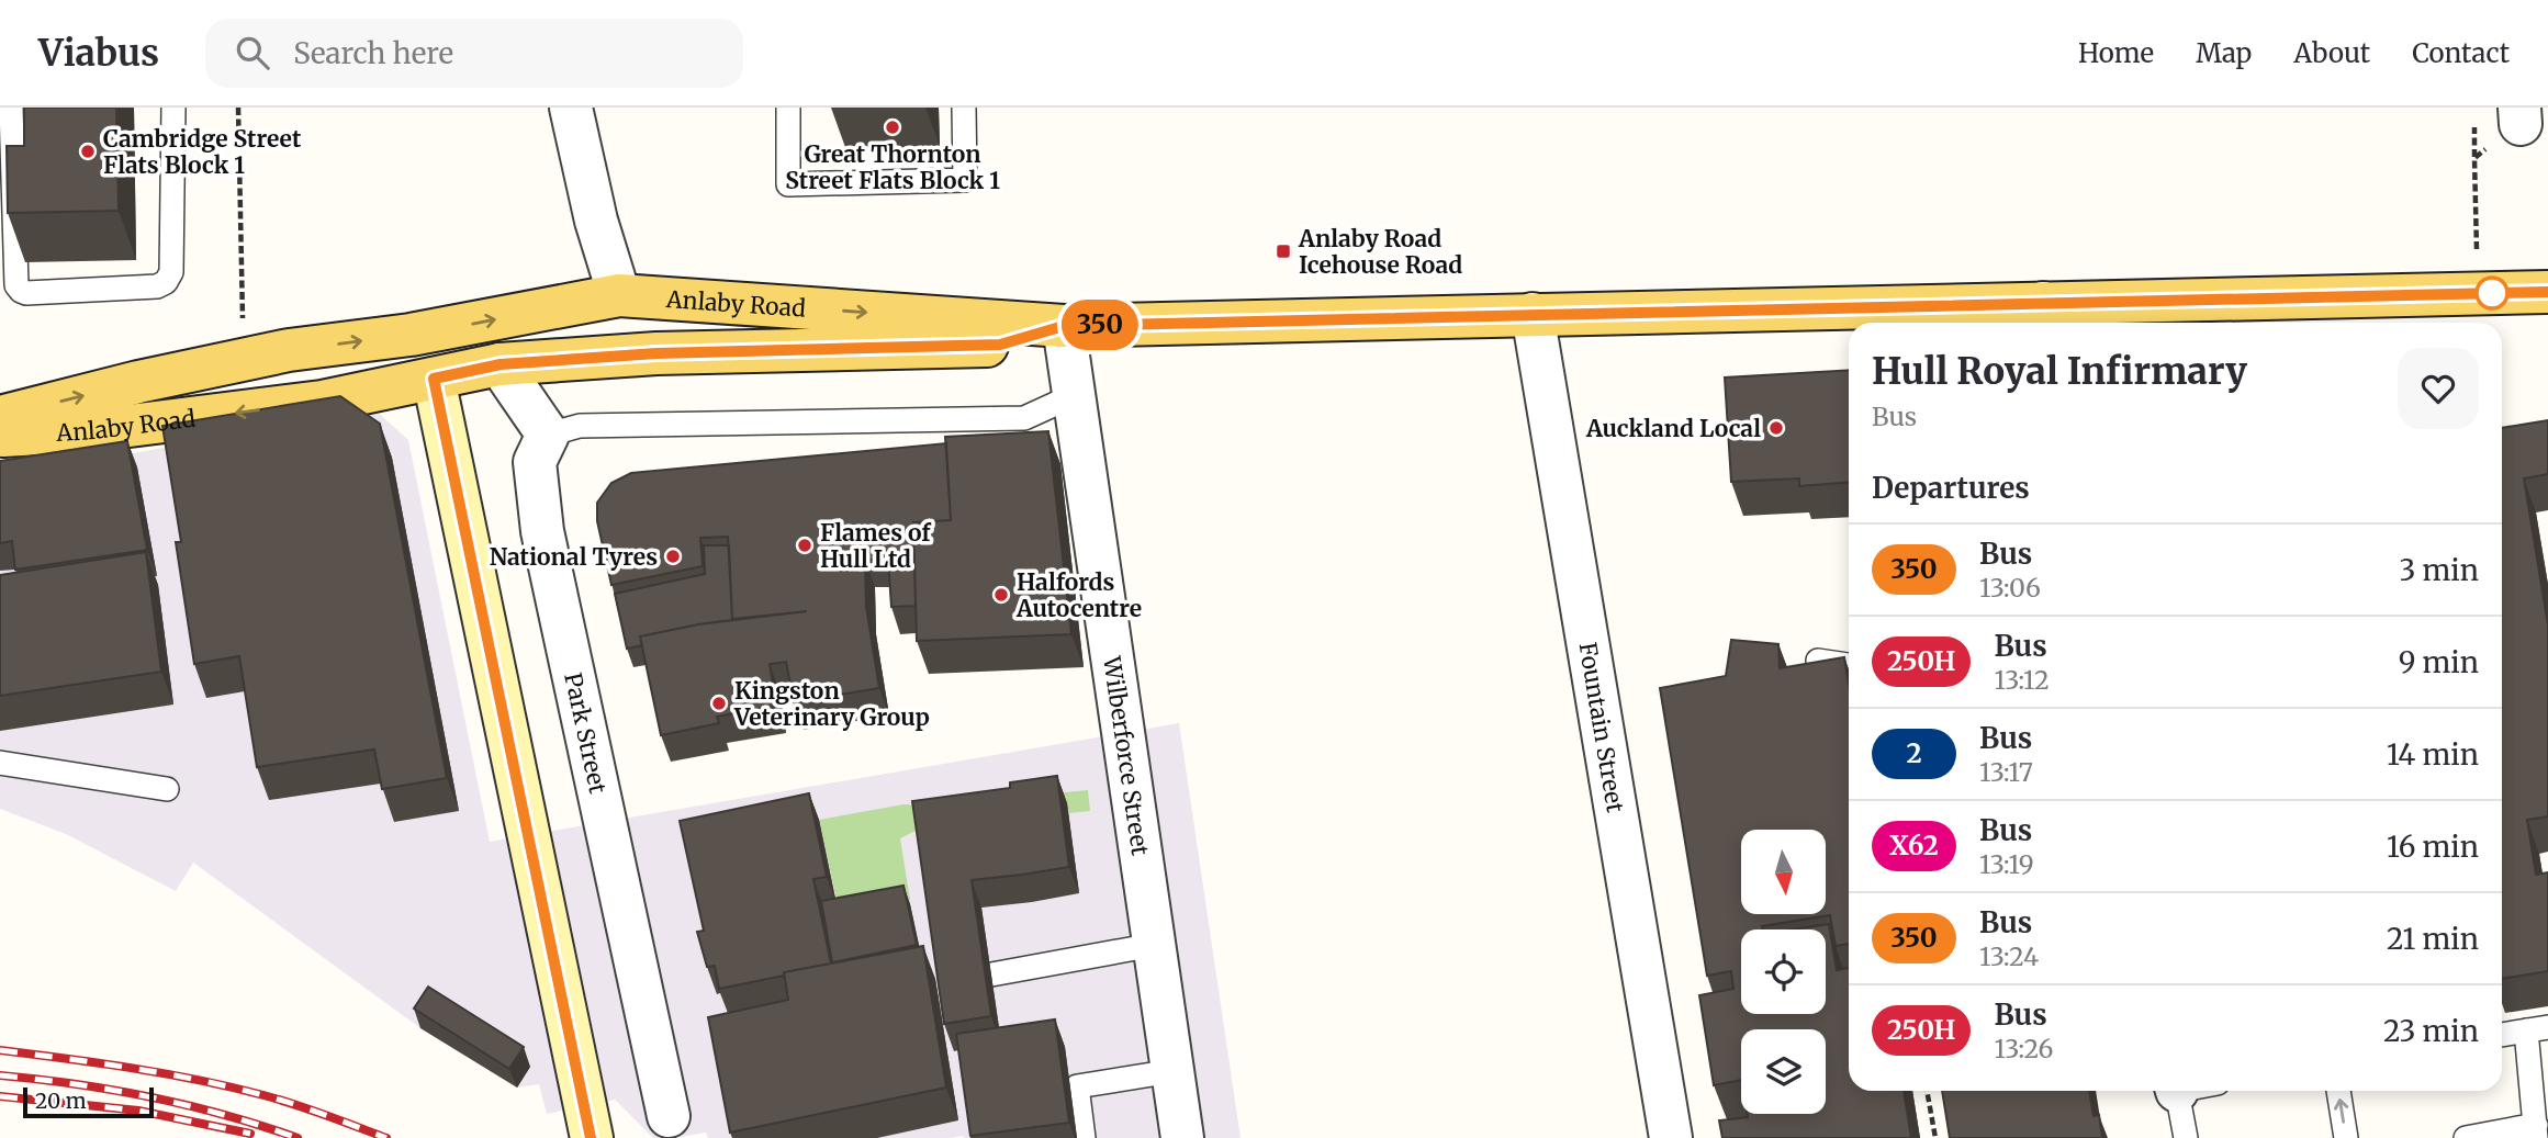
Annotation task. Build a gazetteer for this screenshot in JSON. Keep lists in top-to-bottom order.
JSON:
{
  "streets": {
    "main road": ["Anlaby Road"],
    "street": ["Fountain Street", "Park Street", "Wilberforce Street"]
  },
  "crossings": [
    ["Anlaby Road", "Fountain Street"],
    ["Anlaby Road", "Wilberforce Street"]
  ],
  "places": {
    "other": [
      "Great Thornton Street Flats Block 1",
      "Cambridge Street Flats Block 1",
      "Auckland Local",
      "Flames of Hull Ltd",
      "National Tyres",
      "Halfords Autocentre",
      "Kingston Veterinary Group"
    ],
    "transit": ["Anlaby Road Icehouse Road"]
  },
  "lines": ["bus line 350"],
  "scale_bar": "20 m",
  "north": "bottom",
  "page": {
    "header": "Viabus",
    "search": "Search here",
    "nav": [
      "Home",
      "Map",
      "About",
      "Contact"
    ],
    "on_map": "350",
    "heading": [
      ["Hull Royal Infirmary", "Bus"],
      "Departures"
    ],
    "list": [
      {
        "mark": "350",
        "name": "Bus",
        "note": "13:06",
        "value": "3 min"
      },
      {
        "mark": "250H",
        "name": "Bus",
        "note": "13:12",
        "value": "9 min"
      },
      {
        "mark": "2",
        "name": "Bus",
        "note": "13:17",
        "value": "14 min"
      },
      {
        "mark": "X62",
        "name": "Bus",
        "note": "13:19",
        "value": "16 min"
      },
      {
        "mark": "350",
        "name": "Bus",
        "note": "13:24",
        "value": "21 min"
      },
      {
        "mark": "250H",
        "name": "Bus",
        "note": "13:26",
        "value": "23 min"
      }
    ],
    "scale": "20 m"
  }
}
